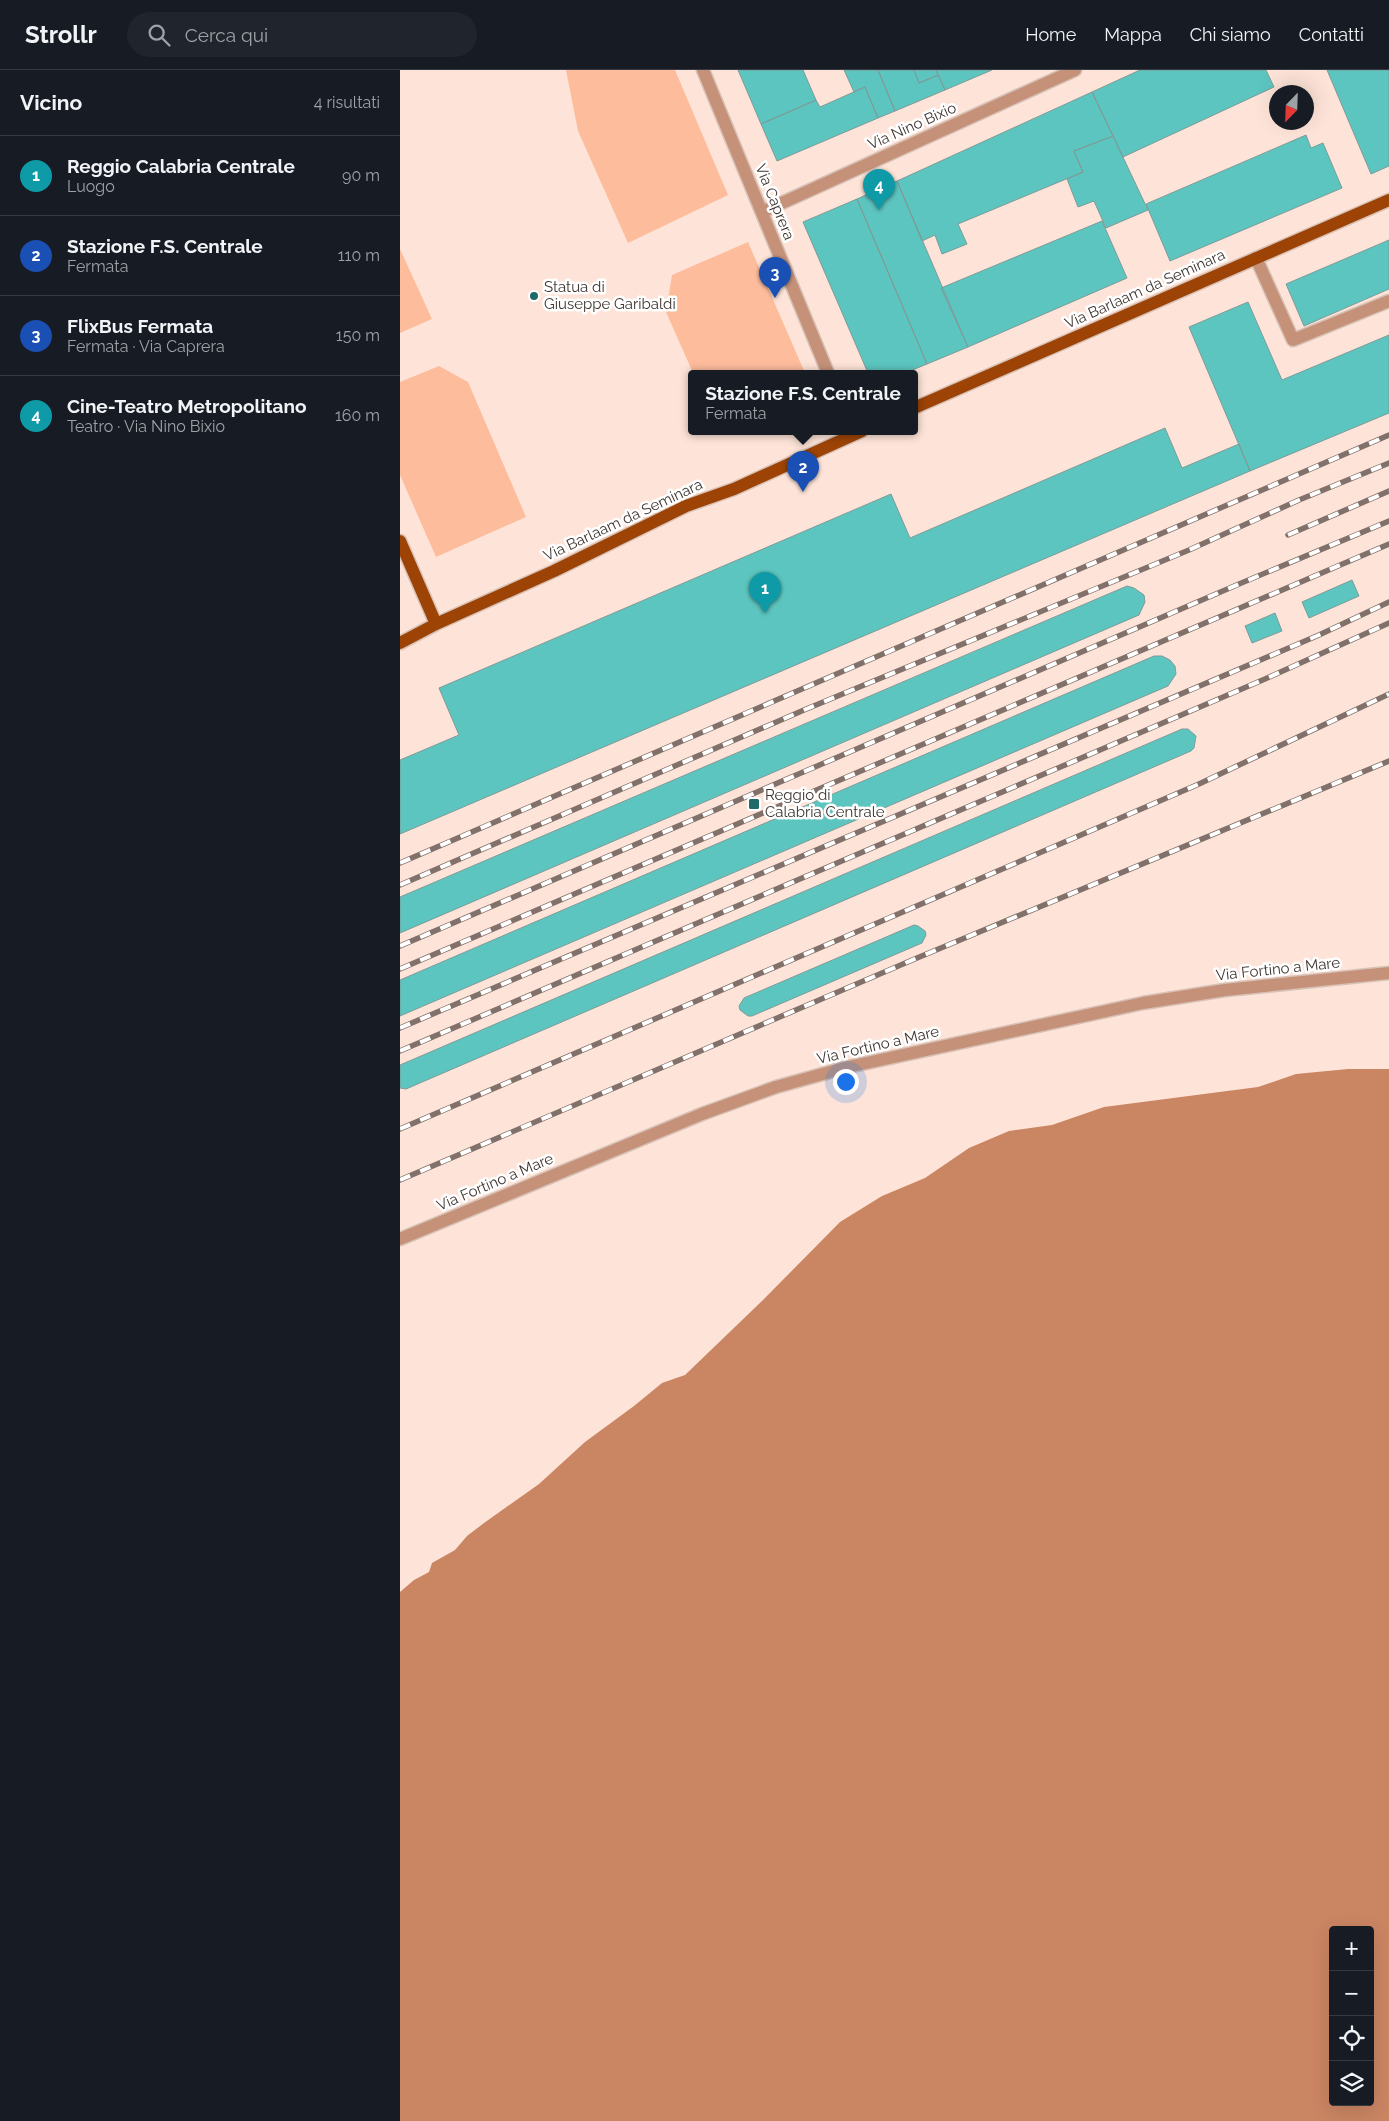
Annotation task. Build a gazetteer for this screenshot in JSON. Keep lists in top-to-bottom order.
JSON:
{
  "streets": {
    "main road": ["Via Barlaam da Seminara"],
    "street": ["Via Nino Bixio", "Via Caprera", "Via Fortino a Mare"]
  },
  "crossings": [
    ["Via Nino Bixio", "Via Caprera"]
  ],
  "places": {
    "other": ["Statua di Giuseppe Garibaldi"],
    "transit": ["Reggio di Calabria Centrale"]
  },
  "north": "bottom left",
  "page": {
    "header": "Strollr",
    "search": "Cerca qui",
    "nav": [
      "Home",
      "Mappa",
      "Chi siamo",
      "Contatti"
    ],
    "heading": ["Vicino", "4 risultati"],
    "list": [
      {
        "mark": "1",
        "name": "Reggio Calabria Centrale",
        "note": "Luogo",
        "value": "90 m"
      },
      {
        "mark": "2",
        "name": "Stazione F.S. Centrale",
        "note": "Fermata",
        "value": "110 m"
      },
      {
        "mark": "3",
        "name": "FlixBus Fermata",
        "note": "Fermata · Via Caprera",
        "value": "150 m"
      },
      {
        "mark": "4",
        "name": "Cine-Teatro Metropolitano",
        "note": "Teatro · Via Nino Bixio",
        "value": "160 m"
      }
    ],
    "pins": [
      "4",
      "3",
      "2",
      "1"
    ],
    "popup": ["Stazione F.S. Centrale", "Fermata"],
    "map_buttons": ["+", "−"]
  }
}
